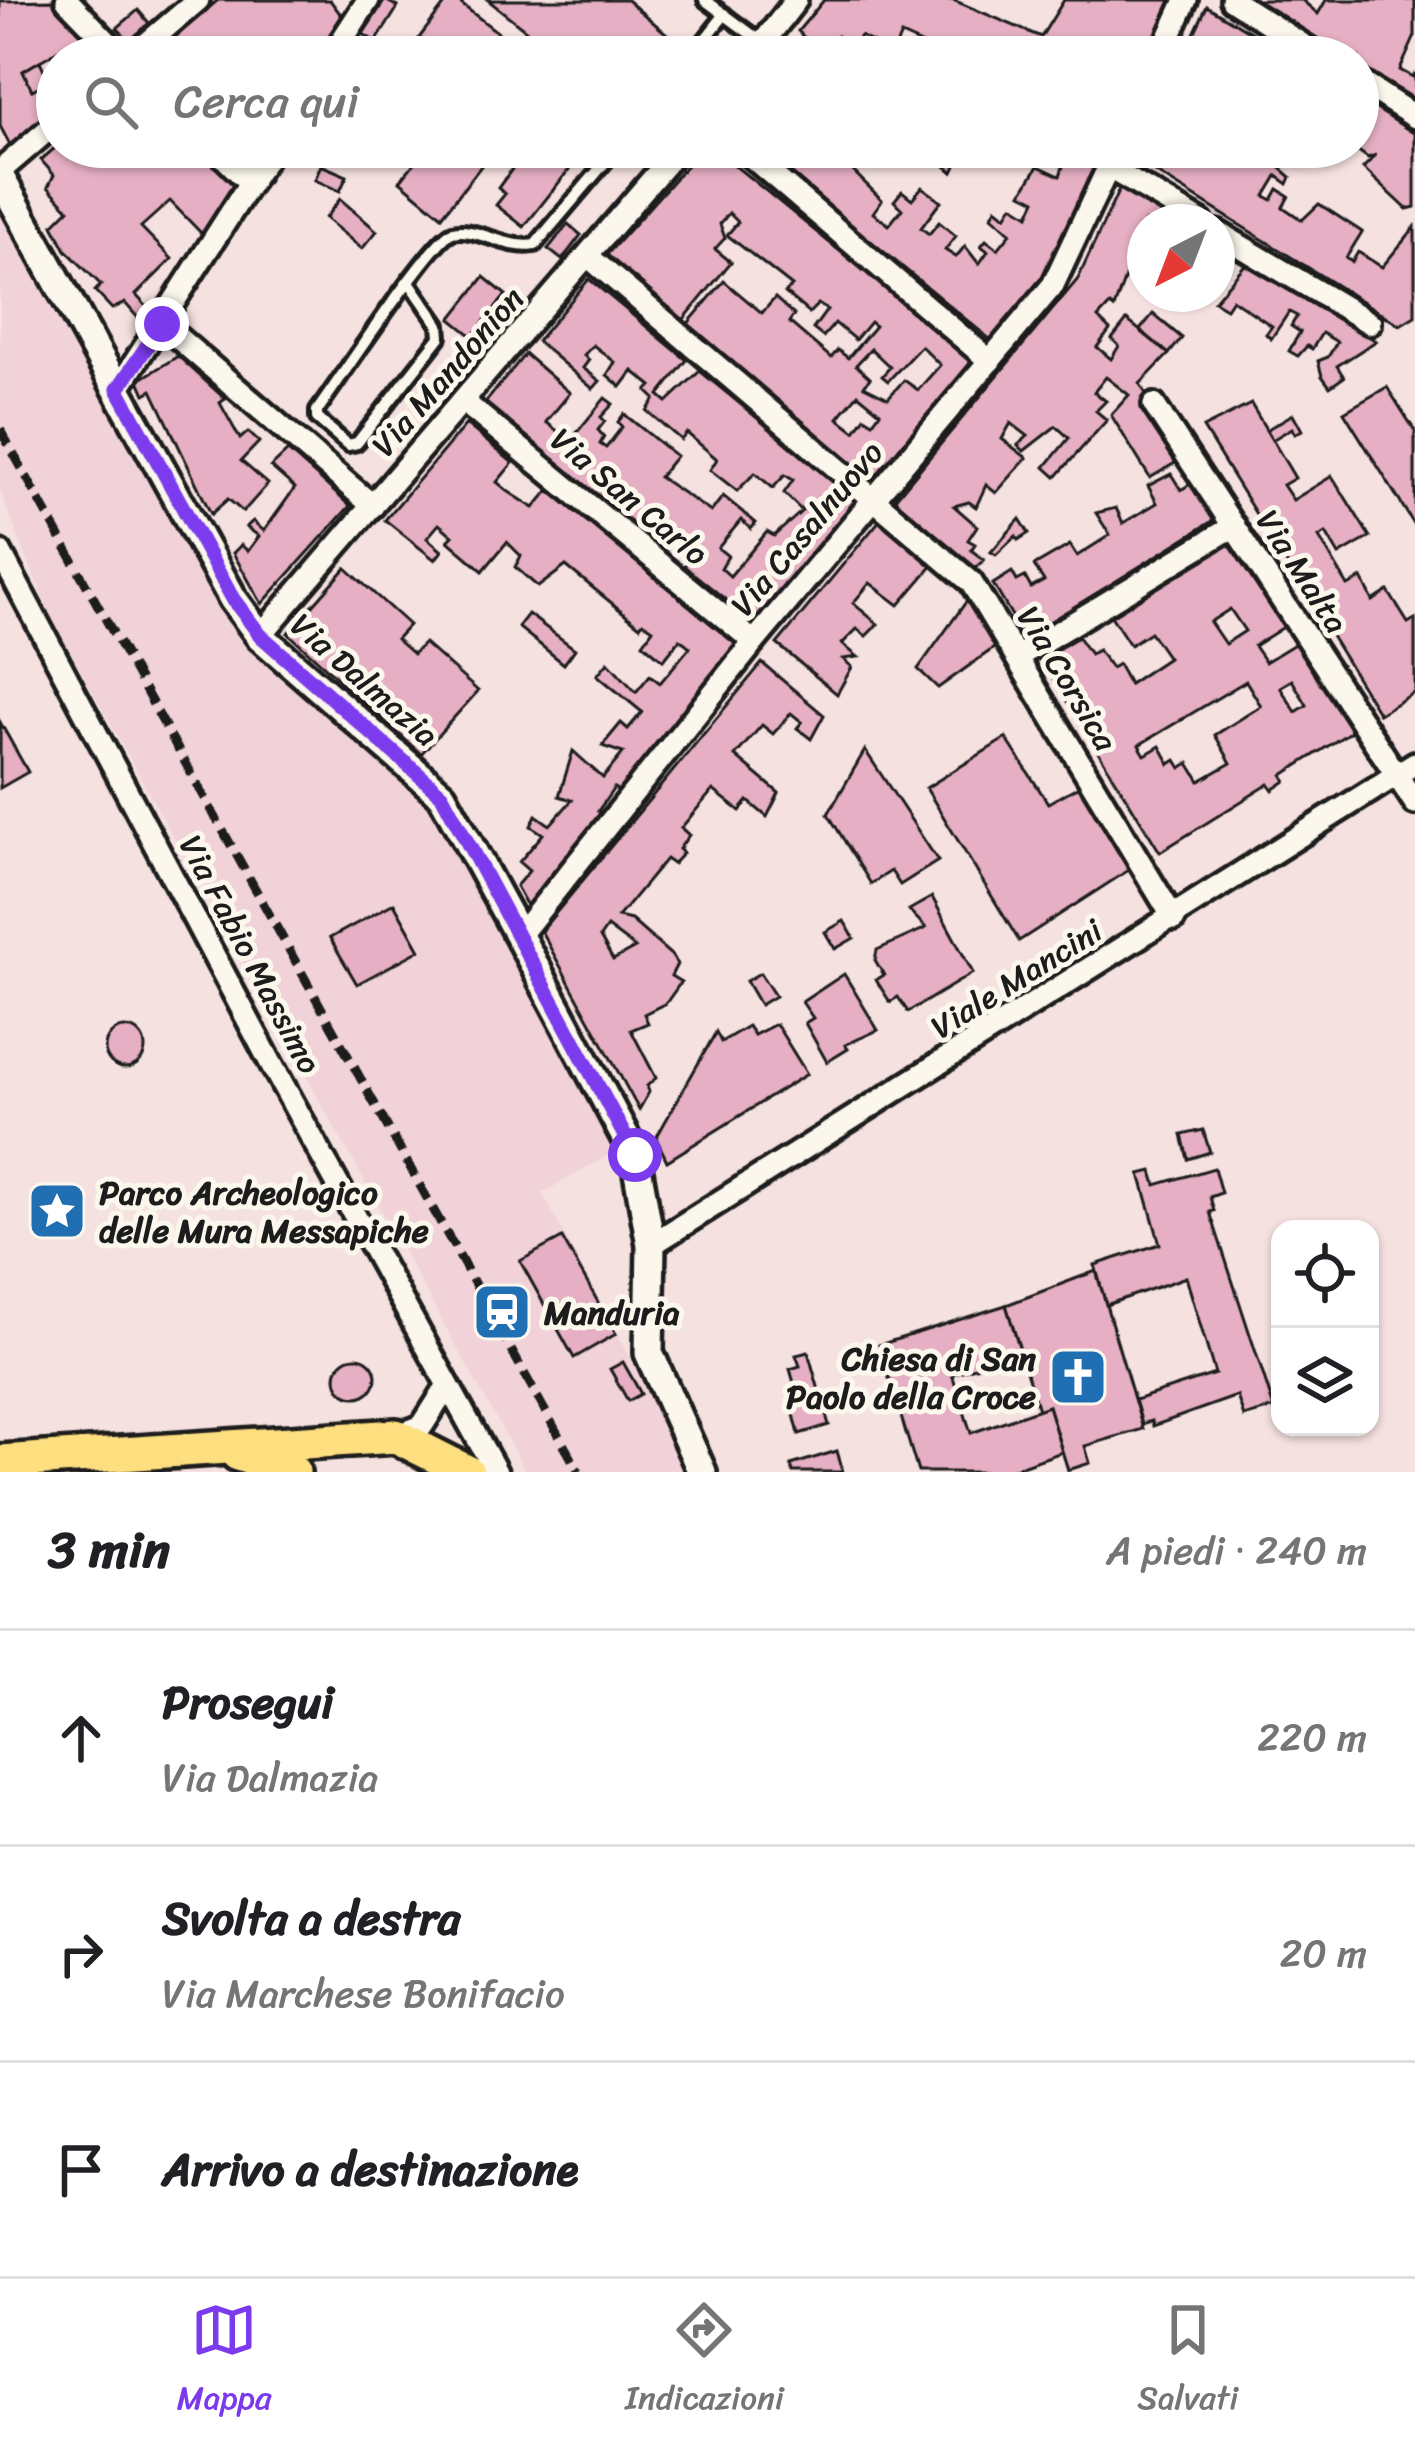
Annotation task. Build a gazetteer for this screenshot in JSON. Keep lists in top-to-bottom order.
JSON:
{
  "streets": {
    "street": [
      "Via Mandonion",
      "Via San Carlo",
      "Via Casalnuovo",
      "Via Malta",
      "Via Corsica",
      "Via Dalmazia",
      "Via Fabio Massimo",
      "Viale Mancini"
    ]
  },
  "crossings": [
    ["Via Mandonion", "Via San Carlo"],
    ["Via Mandonion", "Via Corsica"],
    ["Via Mandonion", "Via Dalmazia"],
    ["Via San Carlo", "Via Casalnuovo"],
    ["Via Casalnuovo", "Via Corsica"],
    ["Via Casalnuovo", "Via Dalmazia"],
    ["Via Malta", "Viale Mancini"],
    ["Via Corsica", "Viale Mancini"],
    ["Via Dalmazia", "Viale Mancini"]
  ],
  "places": {
    "place": ["Parco Archeologico delle Mura Messapiche"],
    "station": ["Manduria"],
    "church": ["Chiesa di San Paolo della Croce"]
  },
  "north": "bottom left",
  "page": {
    "search": "Cerca qui",
    "heading": ["3 min", "A piedi · 240 m"],
    "list": [
      ["Prosegui", "Via Dalmazia", "220 m"],
      ["Svolta a destra", "Via Marchese Bonifacio", "20 m"],
      "Arrivo a destinazione"
    ],
    "nav": ["Mappa", "Indicazioni", "Salvati"]
  }
}
